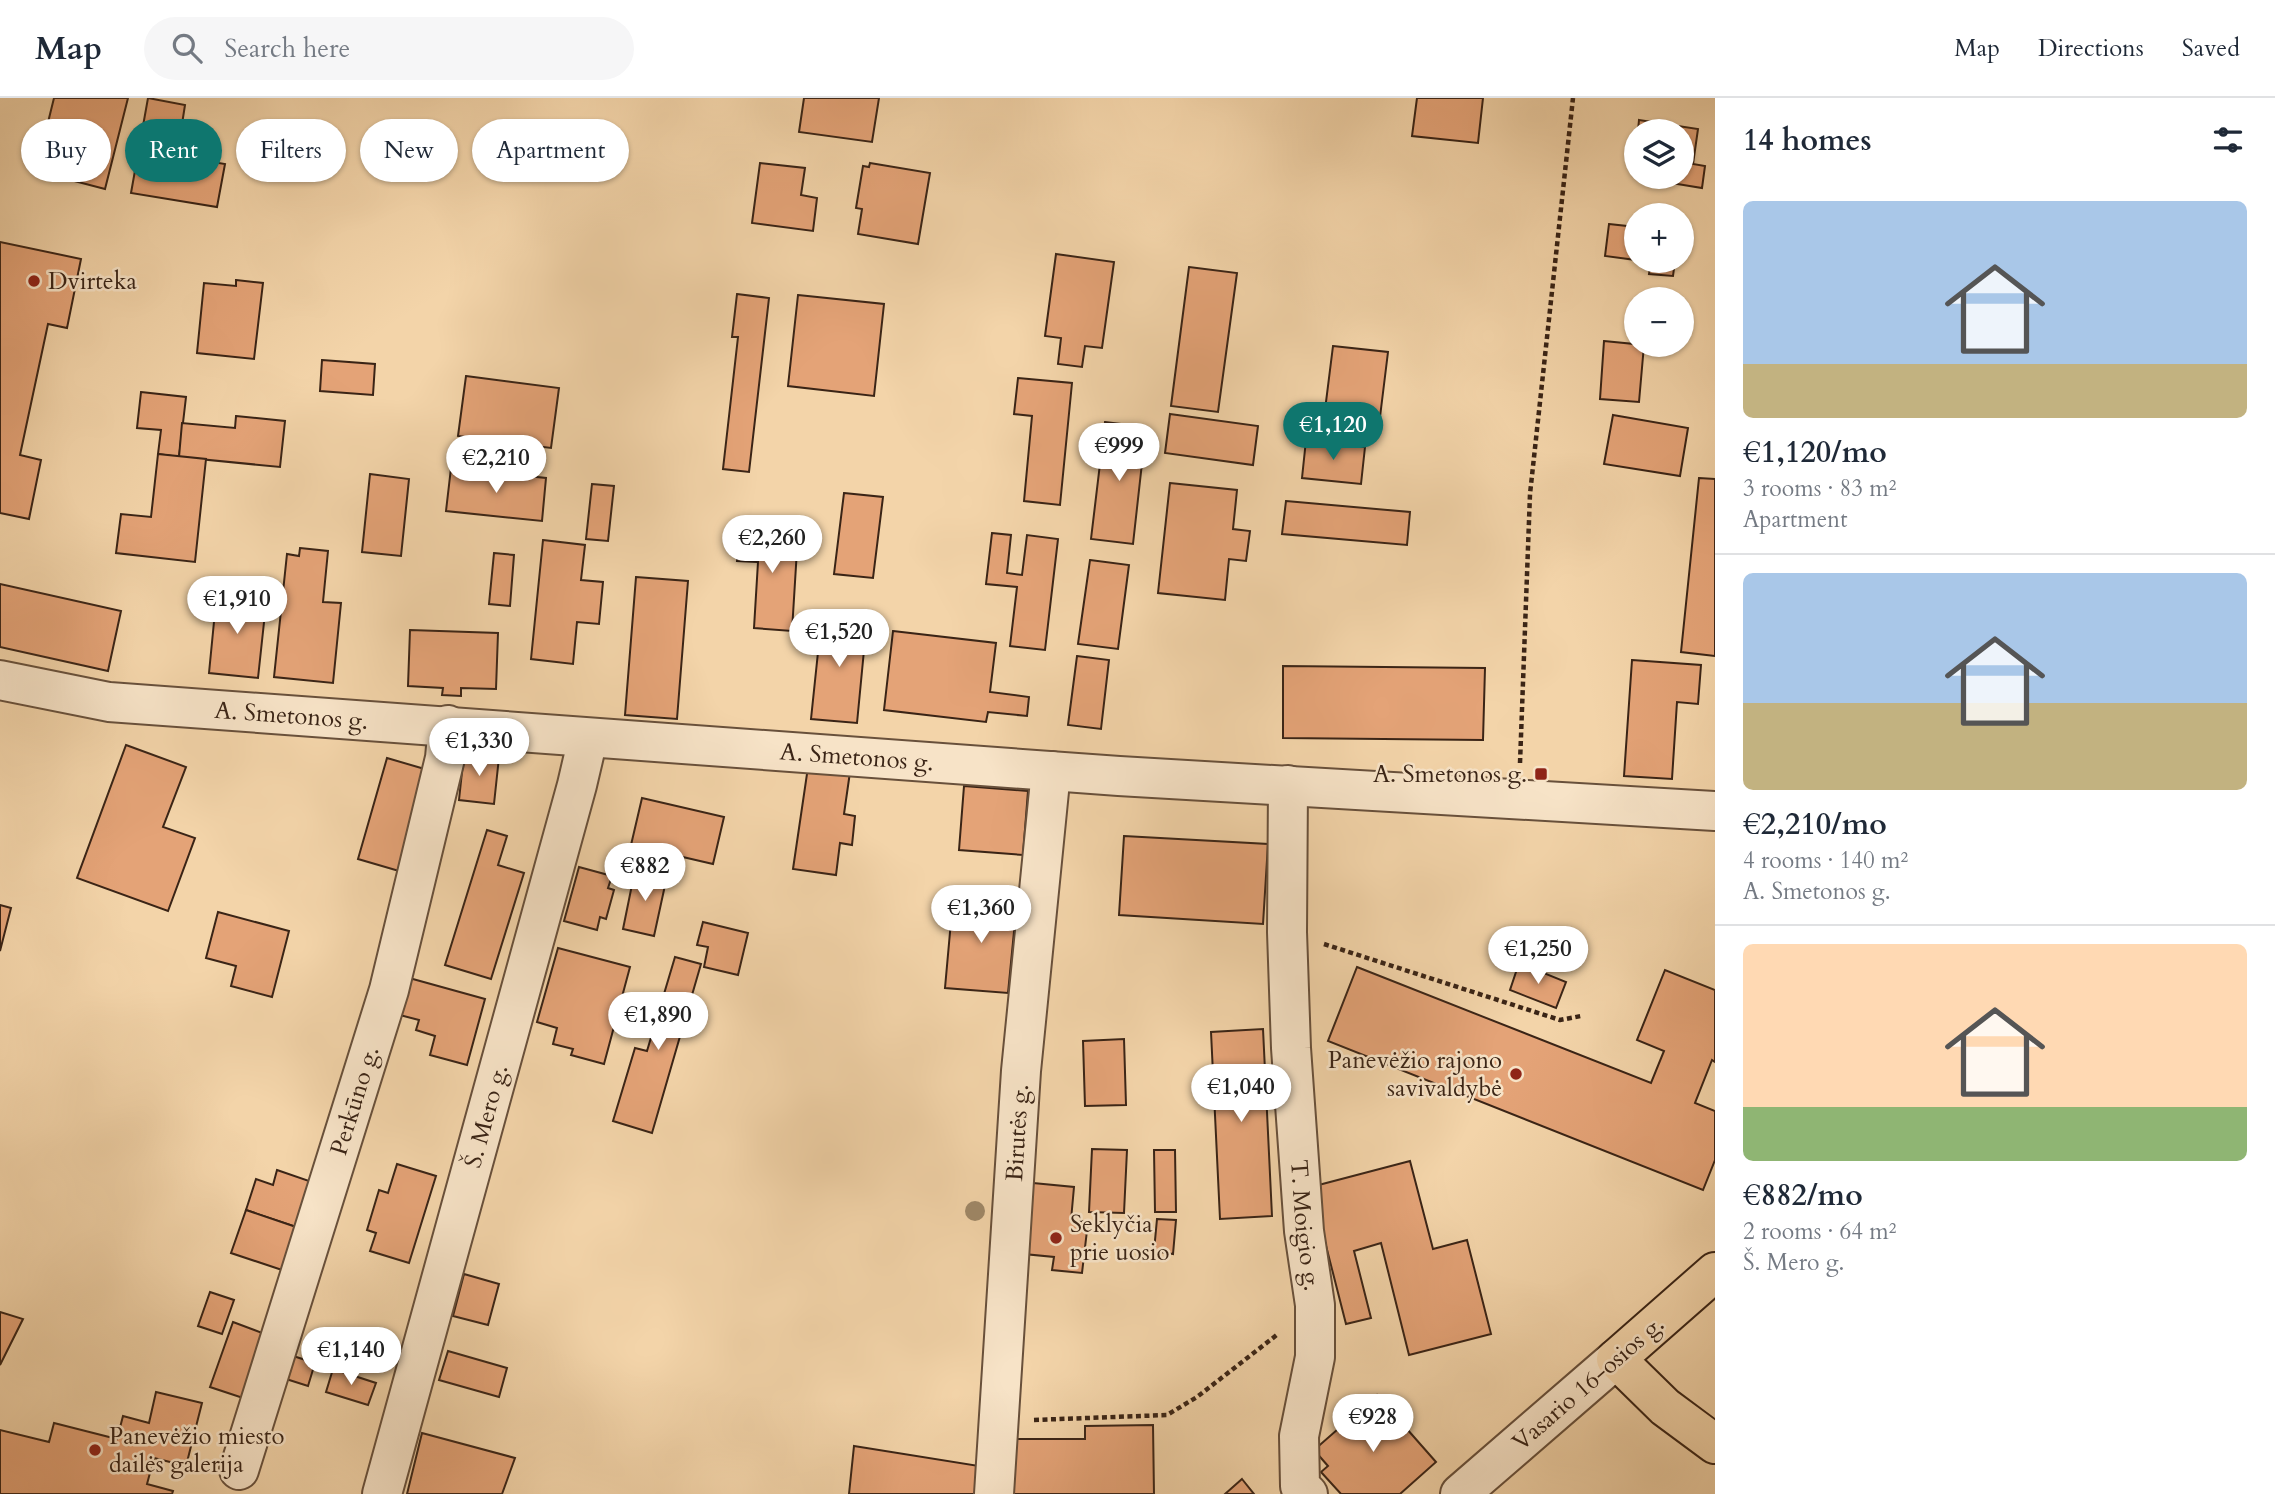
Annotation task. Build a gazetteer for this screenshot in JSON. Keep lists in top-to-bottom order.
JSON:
{
  "streets": {
    "main road": ["Vasario 16-osios g."],
    "street": [
      "A. Smetonos g.",
      "Perkūno g.",
      "Š. Mero g.",
      "Birutės g.",
      "T. Moigio g."
    ]
  },
  "crossings": [
    ["A. Smetonos g.", "Perkūno g."],
    ["A. Smetonos g.", "Š. Mero g."],
    ["A. Smetonos g.", "Birutės g."],
    ["A. Smetonos g.", "T. Moigio g."]
  ],
  "places": {
    "other": [
      "Dvirteka",
      "Panevėžio rajono savivaldybė",
      "Seklyčia prie uosio",
      "Panevėžio miesto dailės galerija"
    ],
    "transit": ["A. Smetonos g."]
  },
  "page": {
    "header": "Map",
    "search": "Search here",
    "nav": ["Map", "Directions", "Saved"],
    "heading": "14 homes",
    "map_buttons": ["+", "−"],
    "chip": [
      "Buy",
      "Rent",
      "Filters",
      "New",
      "Apartment"
    ],
    "list": [
      {
        "name": "€1,120/mo",
        "note": "3 rooms · 83 m² · Apartment"
      },
      {
        "name": "€2,210/mo",
        "note": "4 rooms · 140 m² · A. Smetonos g."
      },
      {
        "name": "€882/mo",
        "note": "2 rooms · 64 m² · Š. Mero g."
      }
    ],
    "price": [
      "€1,120",
      "€999",
      "€2,210",
      "€2,260",
      "€1,910",
      "€1,520",
      "€1,330",
      "€882",
      "€1,360",
      "€1,250",
      "€1,890",
      "€1,040",
      "€1,140",
      "€928"
    ]
  }
}
